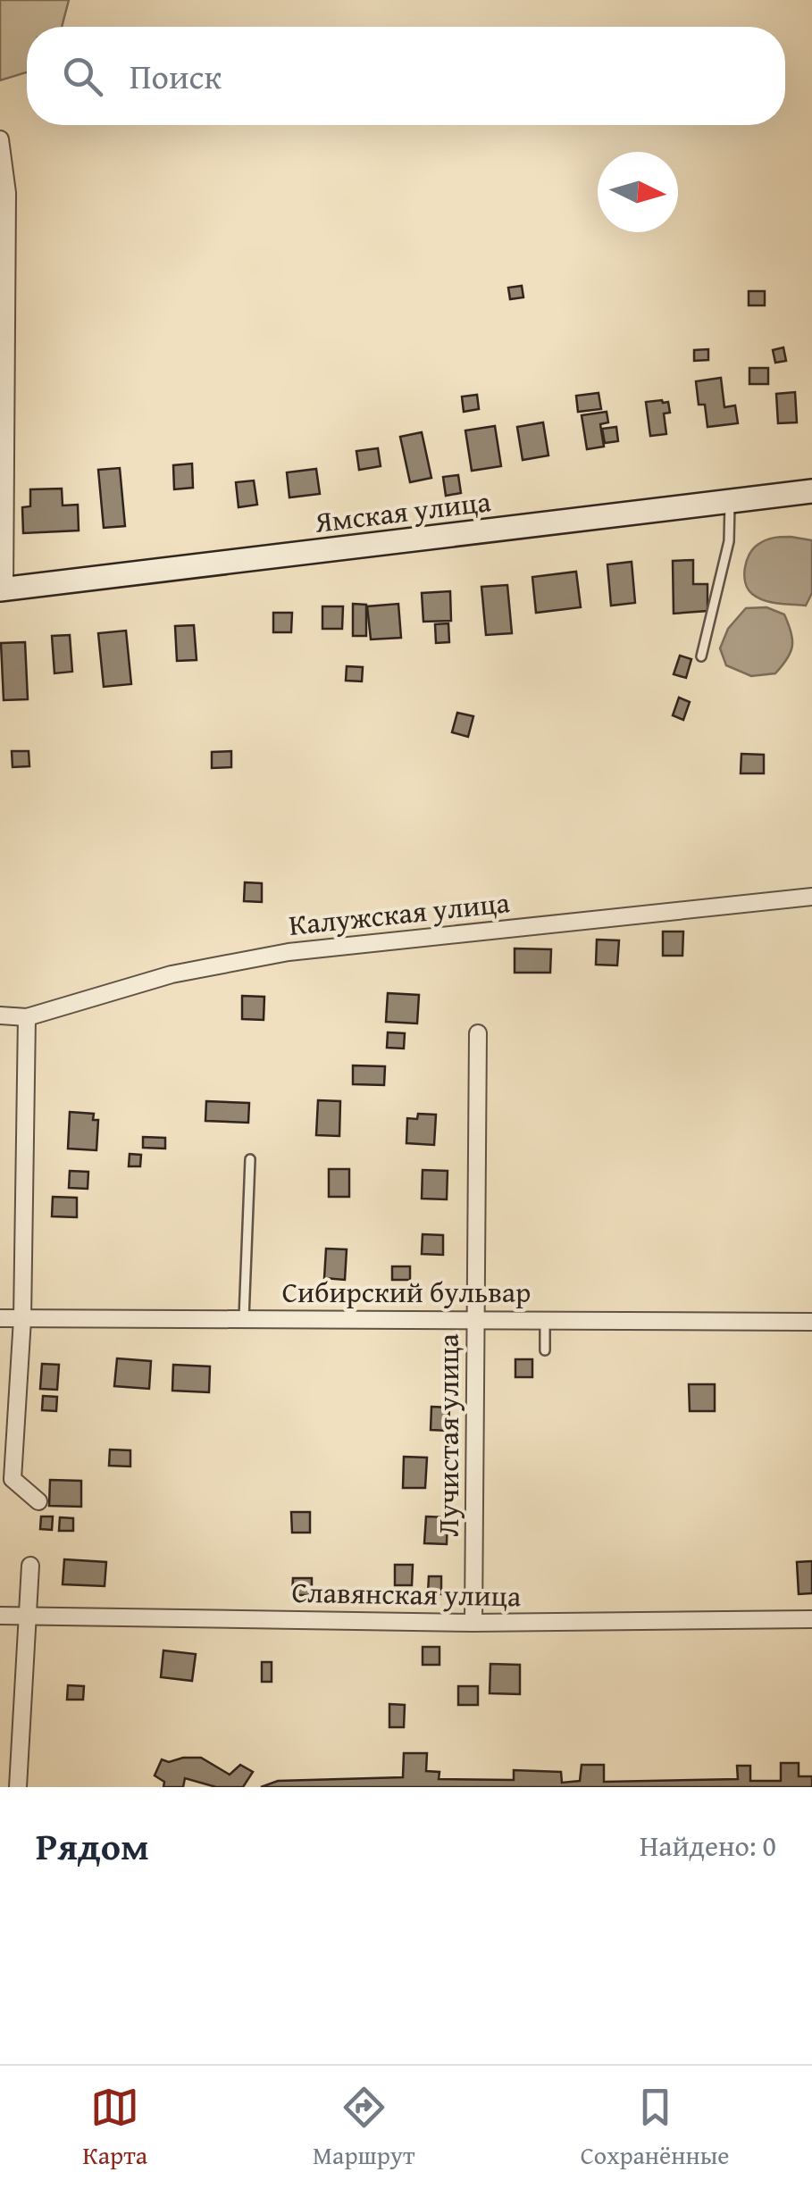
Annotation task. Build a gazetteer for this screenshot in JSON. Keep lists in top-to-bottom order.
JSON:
{
  "streets": {
    "main road": ["Ямская улица"],
    "street": [
      "Калужская улица",
      "Сибирский бульвар",
      "Лучистая улица",
      "Славянская улица"
    ]
  },
  "crossings": [
    ["Сибирский бульвар", "Лучистая улица"],
    ["Лучистая улица", "Славянская улица"]
  ],
  "north": "right",
  "page": {
    "search": "Поиск",
    "heading": ["Рядом", "Найдено: 0"],
    "nav": ["Карта", "Маршрут", "Сохранённые"]
  }
}
